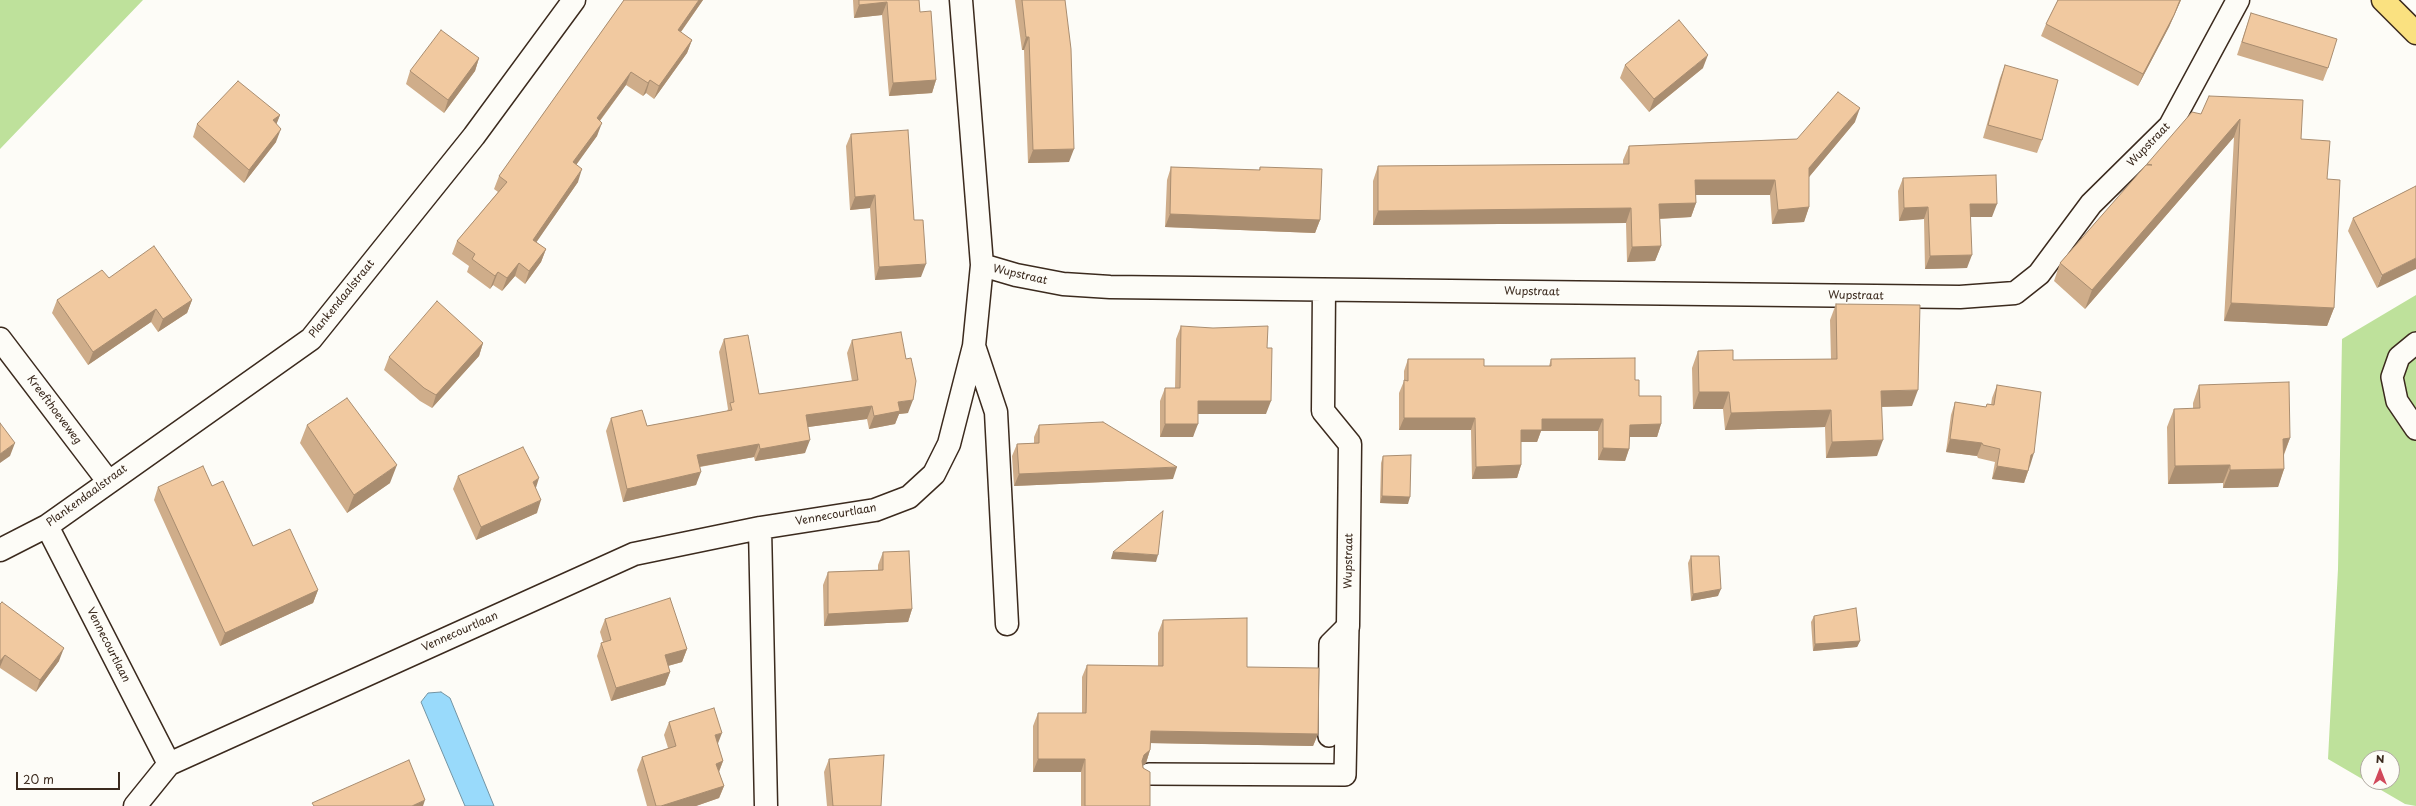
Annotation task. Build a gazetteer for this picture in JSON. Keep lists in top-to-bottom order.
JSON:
{
  "streets": {
    "street": [
      "Wupstraat",
      "Plankendaalstraat",
      "Kreefthoeveweg",
      "Vennecourtlaan"
    ]
  },
  "crossings": [
    ["Wupstraat", "Vennecourtlaan"],
    ["Plankendaalstraat", "Kreefthoeveweg"],
    ["Plankendaalstraat", "Vennecourtlaan"]
  ],
  "scale_bar": "20 m",
  "north": "top"
}
